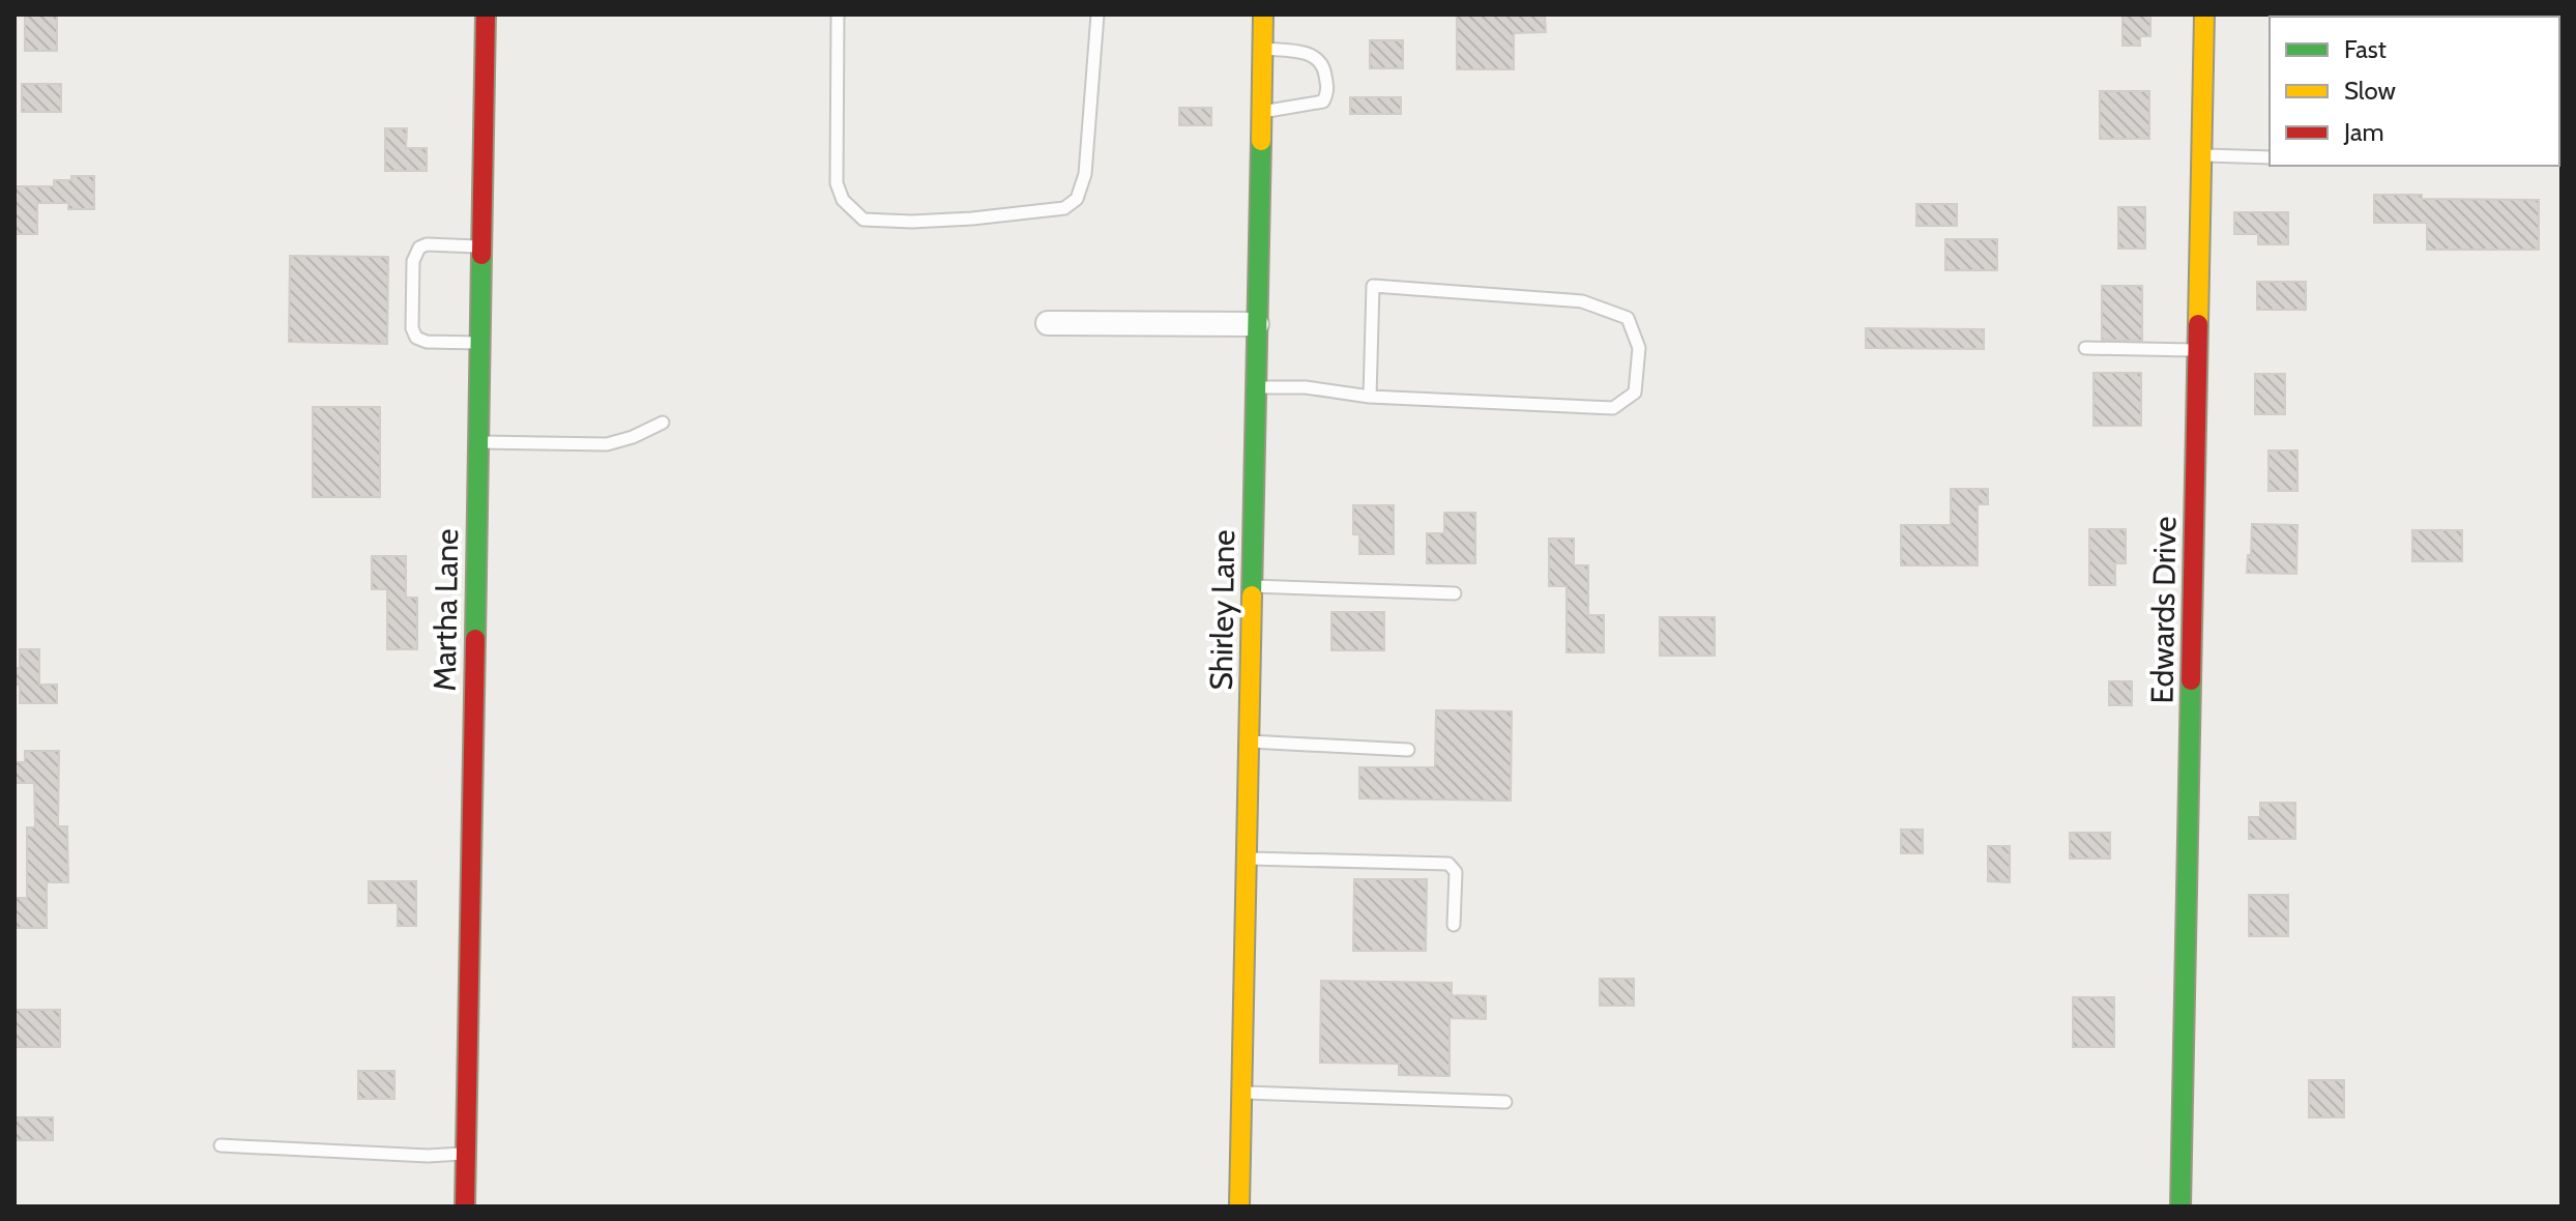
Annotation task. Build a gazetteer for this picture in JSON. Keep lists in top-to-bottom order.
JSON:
{
  "streets": {
    "street": ["Martha Lane", "Shirley Lane", "Edwards Drive"]
  },
  "legend": ["Fast", "Slow", "Jam"]
}
